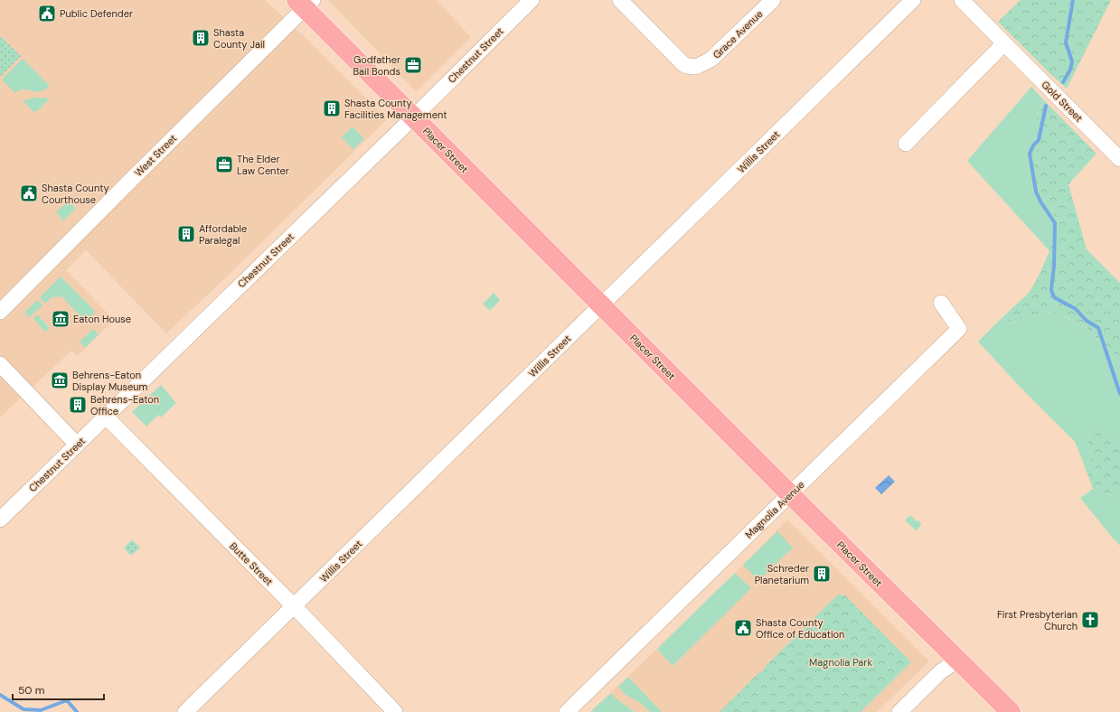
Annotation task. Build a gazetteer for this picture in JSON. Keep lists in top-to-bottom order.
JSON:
{
  "streets": {
    "main road": ["Placer Street"],
    "street": [
      "Grace Avenue",
      "Chestnut Street",
      "Gold Street",
      "Willis Street",
      "West Street",
      "Magnolia Avenue",
      "Butte Street"
    ]
  },
  "crossings": [
    ["Chestnut Street", "Placer Street"],
    ["Chestnut Street", "Butte Street"],
    ["Placer Street", "Willis Street"],
    ["Placer Street", "West Street"],
    ["Placer Street", "Magnolia Avenue"],
    ["Willis Street", "Butte Street"]
  ],
  "parks": ["Magnolia Park"],
  "places": {
    "public building": ["Public Defender", "Shasta County Courthouse", "Shasta County Office of Education"],
    "building": [
      "Shasta County Jail",
      "Shasta County Facilities Management",
      "Affordable Paralegal",
      "Behrens-Eaton Office",
      "Schreder Planetarium"
    ],
    "office": ["Godfather Bail Bonds", "The Elder Law Center"],
    "museum": ["Eaton House", "Behrens-Eaton Display Museum"],
    "church": ["First Presbyterian Church"]
  },
  "scale_bar": "50 m"
}
